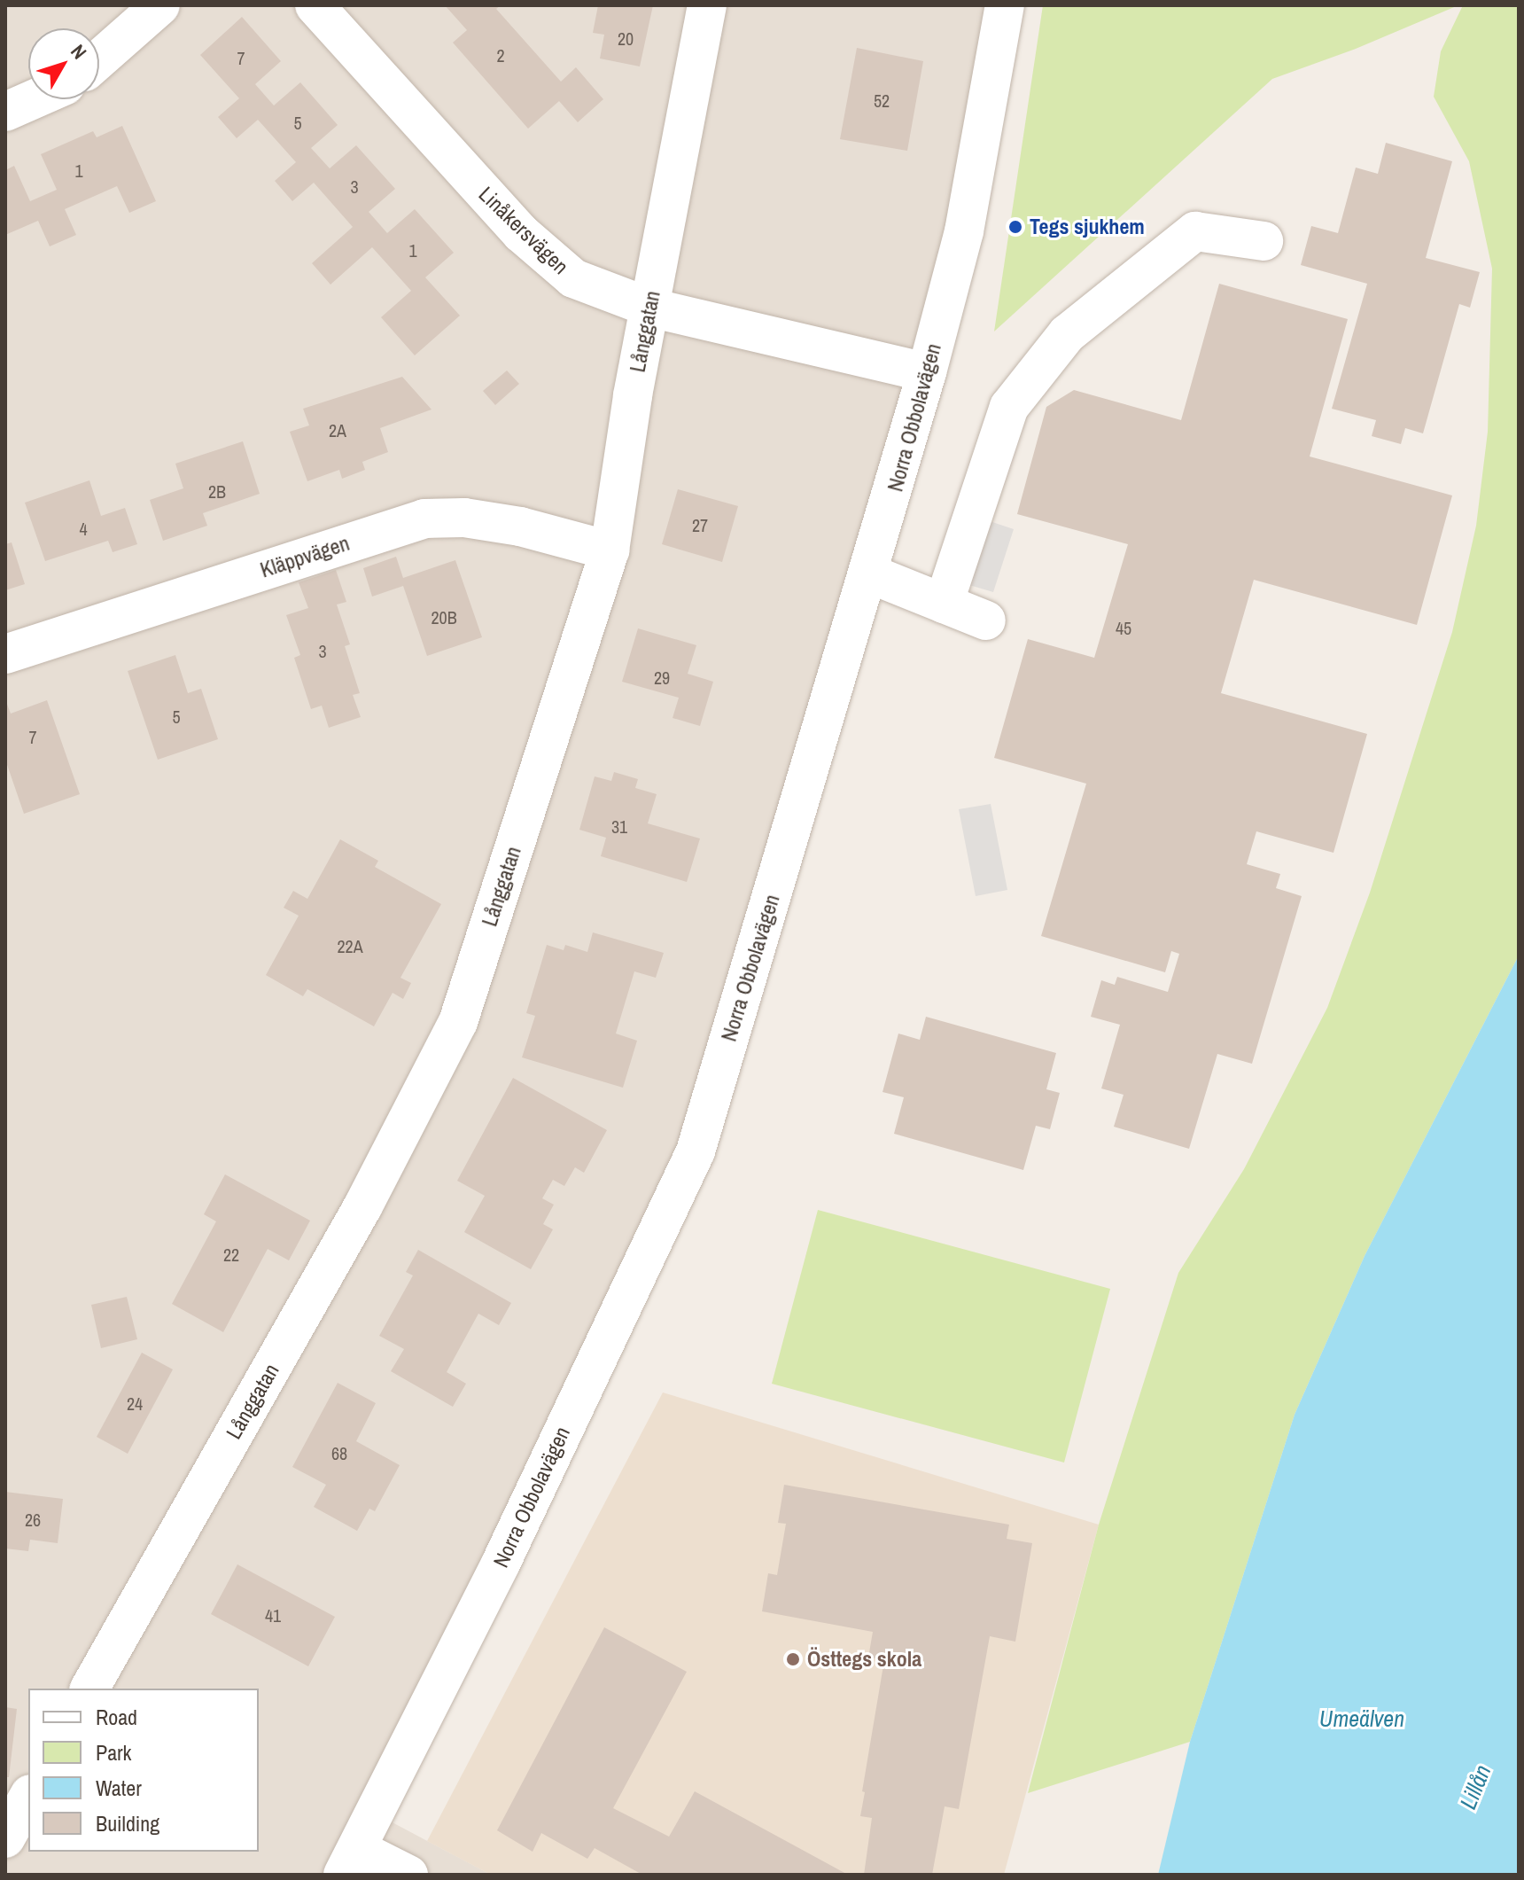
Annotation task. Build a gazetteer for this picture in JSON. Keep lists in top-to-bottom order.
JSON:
{
  "streets": {
    "street": [
      "Linåkersvägen",
      "Långgatan",
      "Norra Obbolavägen",
      "Kläppvägen"
    ]
  },
  "crossings": [
    ["Linåkersvägen", "Långgatan"],
    ["Linåkersvägen", "Norra Obbolavägen"],
    ["Långgatan", "Kläppvägen"]
  ],
  "water": ["Umeälven", "Lillån"],
  "places": ["Tegs sjukhem", "Östtegs skola"],
  "house_numbers": [
    "20",
    "2",
    "7",
    "52",
    "5",
    "1",
    "3",
    "1",
    "2A",
    "2B",
    "27",
    "4",
    "20B",
    "45",
    "3",
    "29",
    "5",
    "7",
    "31",
    "22A",
    "22",
    "24",
    "68",
    "26",
    "41"
  ],
  "legend": [
    "Road",
    "Park",
    "Water",
    "Building"
  ],
  "north": "top right"
}
